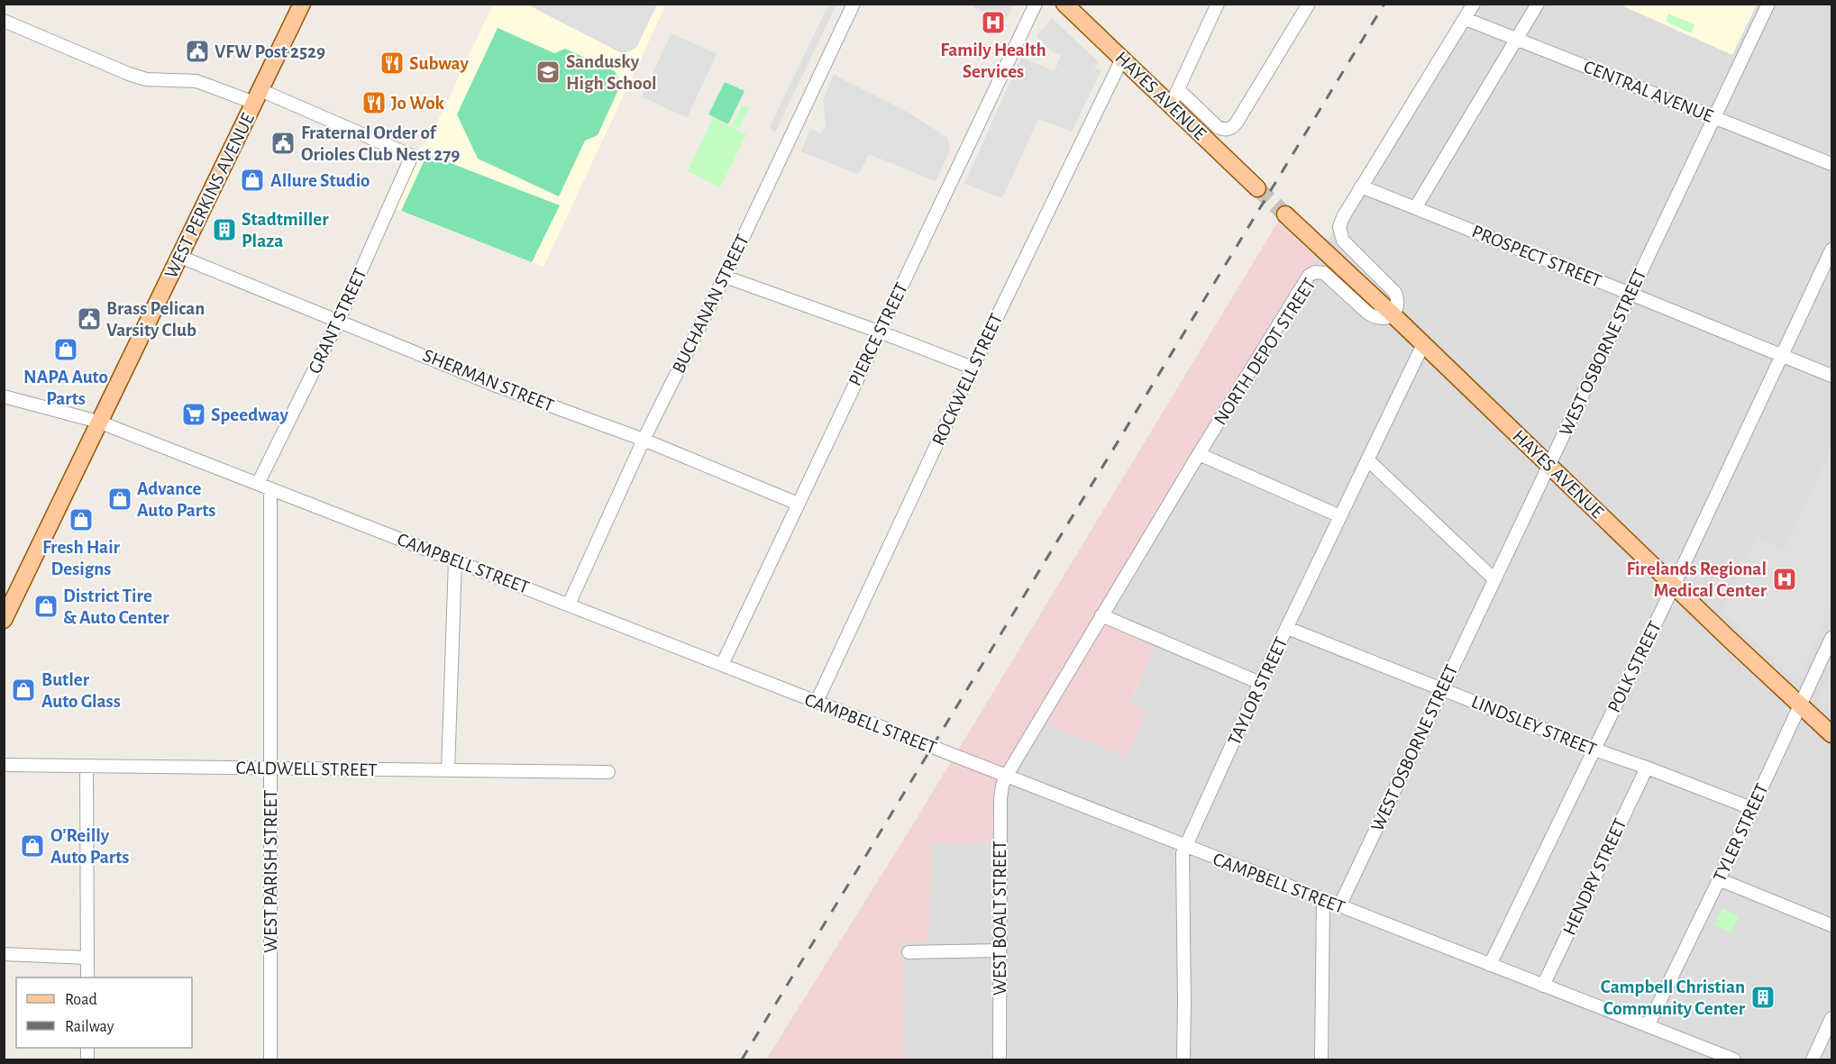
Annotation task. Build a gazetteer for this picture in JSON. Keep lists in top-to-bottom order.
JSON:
{
  "streets": {
    "main road": ["HAYES AVENUE", "WEST PERKINS AVENUE"],
    "street": [
      "CENTRAL AVENUE",
      "PROSPECT STREET",
      "BUCHANAN STREET",
      "GRANT STREET",
      "PIERCE STREET",
      "NORTH DEPOT STREET",
      "WEST OSBORNE STREET",
      "ROCKWELL STREET",
      "SHERMAN STREET",
      "CAMPBELL STREET",
      "POLK STREET",
      "TAYLOR STREET",
      "LINDSLEY STREET",
      "CALDWELL STREET",
      "TYLER STREET",
      "WEST PARISH STREET",
      "HENDRY STREET",
      "WEST BOALT STREET"
    ]
  },
  "crossings": [
    ["CENTRAL AVENUE", "WEST OSBORNE STREET"],
    ["HAYES AVENUE", "NORTH DEPOT STREET"],
    ["HAYES AVENUE", "WEST OSBORNE STREET"],
    ["HAYES AVENUE", "ROCKWELL STREET"],
    ["HAYES AVENUE", "POLK STREET"],
    ["HAYES AVENUE", "TAYLOR STREET"],
    ["HAYES AVENUE", "TYLER STREET"],
    ["WEST PERKINS AVENUE", "GRANT STREET"],
    ["WEST PERKINS AVENUE", "SHERMAN STREET"],
    ["WEST PERKINS AVENUE", "CAMPBELL STREET"],
    ["PROSPECT STREET", "WEST OSBORNE STREET"],
    ["PROSPECT STREET", "POLK STREET"],
    ["BUCHANAN STREET", "SHERMAN STREET"],
    ["BUCHANAN STREET", "CAMPBELL STREET"],
    ["GRANT STREET", "SHERMAN STREET"],
    ["GRANT STREET", "CAMPBELL STREET"],
    ["GRANT STREET", "WEST PARISH STREET"],
    ["PIERCE STREET", "SHERMAN STREET"],
    ["PIERCE STREET", "CAMPBELL STREET"],
    ["NORTH DEPOT STREET", "CAMPBELL STREET"],
    ["NORTH DEPOT STREET", "WEST BOALT STREET"],
    ["WEST OSBORNE STREET", "CAMPBELL STREET"],
    ["WEST OSBORNE STREET", "LINDSLEY STREET"],
    ["ROCKWELL STREET", "CAMPBELL STREET"],
    ["CAMPBELL STREET", "POLK STREET"],
    ["CAMPBELL STREET", "TAYLOR STREET"],
    ["CAMPBELL STREET", "TYLER STREET"],
    ["CAMPBELL STREET", "WEST PARISH STREET"],
    ["CAMPBELL STREET", "HENDRY STREET"],
    ["CAMPBELL STREET", "WEST BOALT STREET"],
    ["POLK STREET", "LINDSLEY STREET"],
    ["TAYLOR STREET", "LINDSLEY STREET"],
    ["LINDSLEY STREET", "TYLER STREET"],
    ["LINDSLEY STREET", "HENDRY STREET"],
    ["CALDWELL STREET", "WEST PARISH STREET"]
  ],
  "places": {
    "hospital": ["Family Health Services", "Firelands Regional Medical Center"],
    "public building": ["VFW Post 2529", "Fraternal Order of Orioles Club Nest 279", "Brass Pelican Varsity Club"],
    "restaurant": ["Subway", "Jo Wok"],
    "school or university": ["Sandusky High School"],
    "shop": [
      "Allure Studio",
      "NAPA Auto Parts",
      "Advance Auto Parts",
      "Fresh Hair Designs",
      "District Tire & Auto Center",
      "Butler Auto Glass",
      "O'Reilly Auto Parts"
    ],
    "building": ["Stadtmiller Plaza", "Campbell Christian Community Center"],
    "supermarket": ["Speedway"]
  },
  "legend": ["Road", "Railway"]
}
